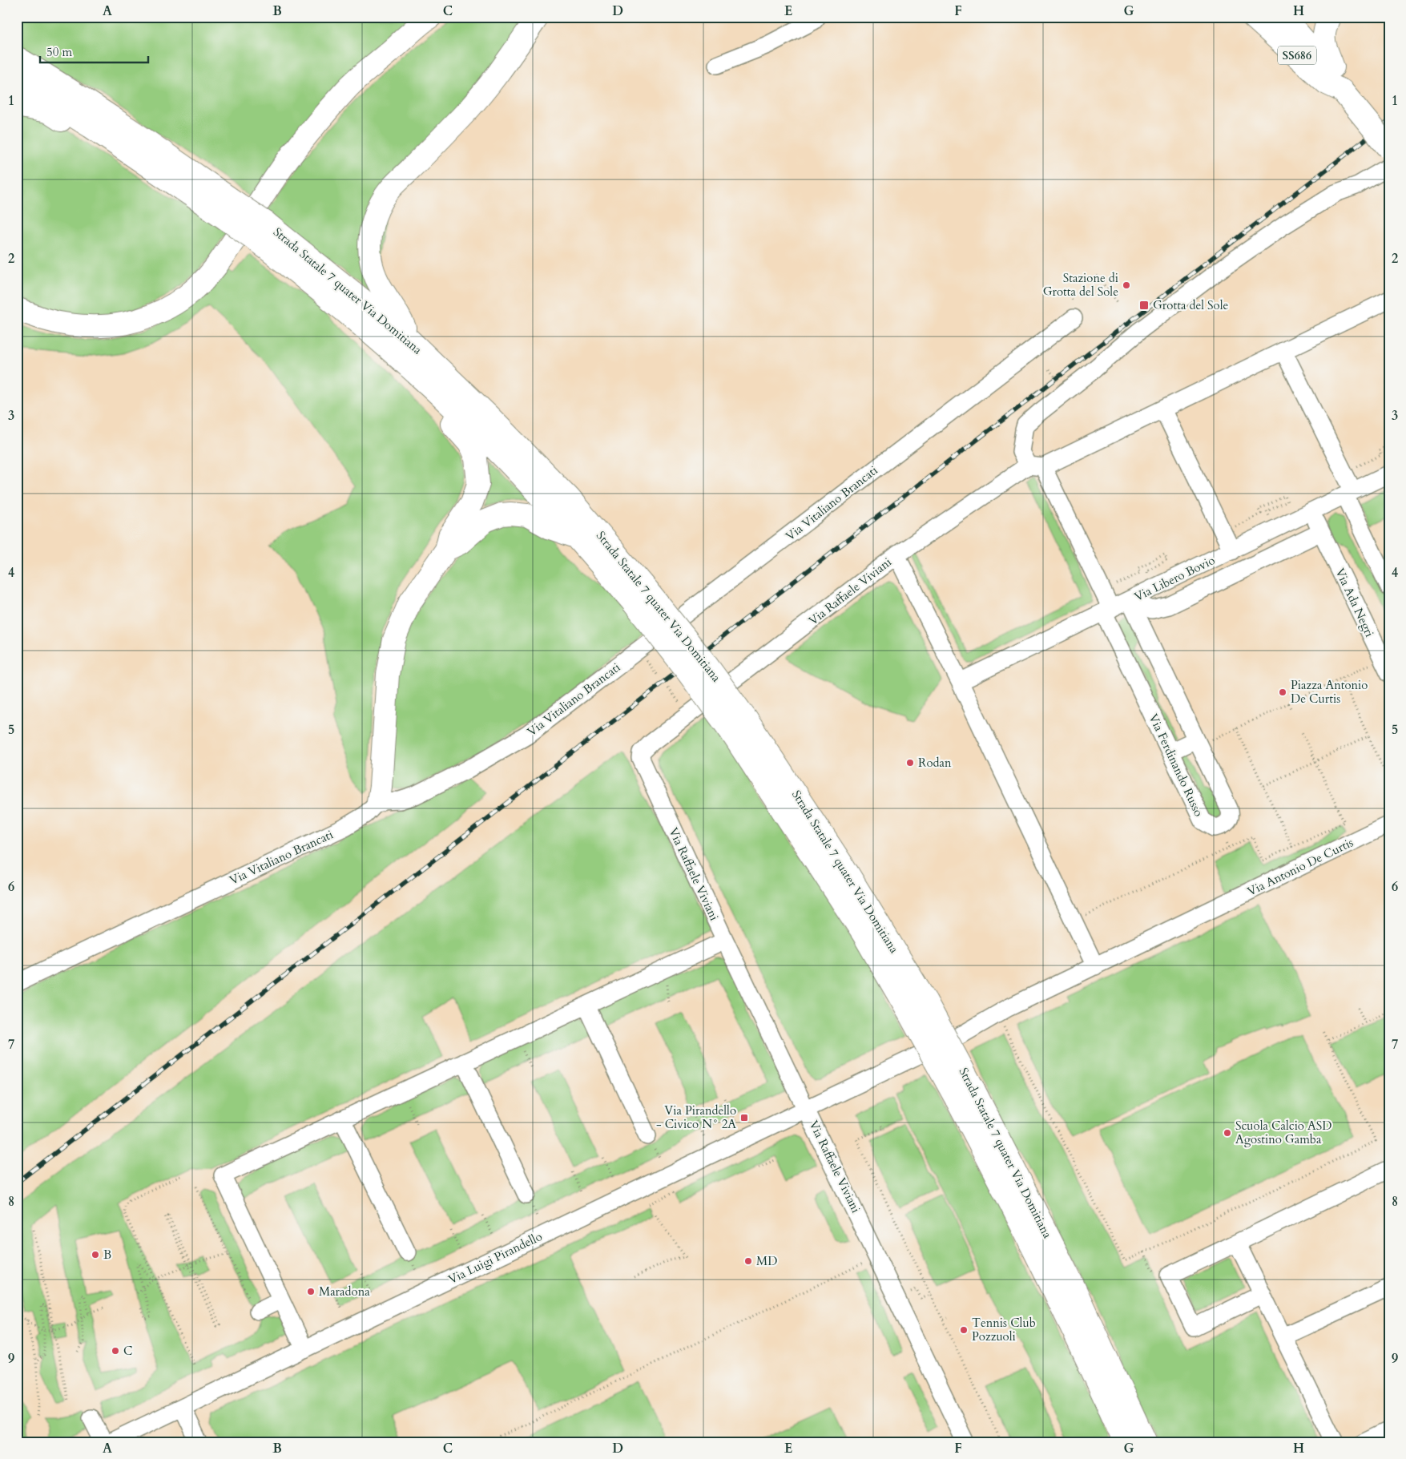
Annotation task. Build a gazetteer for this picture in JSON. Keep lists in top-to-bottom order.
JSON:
{
  "streets": {
    "highway": ["SS686", "Strada Statale 7 quater Via Domitiana"],
    "street": [
      "Via Vitaliano Brancati",
      "Via Libero Bovio",
      "Via Raffaele Viviani",
      "Via Ada Negri",
      "Via Ferdinando Russo",
      "Via Antonio De Curtis",
      "Via Luigi Pirandello"
    ]
  },
  "crossings": [
    ["Via Libero Bovio", "Via Ada Negri"],
    ["Via Libero Bovio", "Via Ferdinando Russo"],
    ["Via Raffaele Viviani", "Via Ferdinando Russo"],
    ["Via Raffaele Viviani", "Via Luigi Pirandello"],
    ["Via Antonio De Curtis", "Via Luigi Pirandello"]
  ],
  "places": {
    "other": [
      "Stazione di Grotta del Sole",
      "Piazza Antonio De Curtis",
      "Rodan",
      "Scuola Calcio ASD Agostino Gamba",
      "B",
      "MD",
      "Maradona",
      "Tennis Club Pozzuoli",
      "C"
    ],
    "transit": ["Grotta del Sole", "Via Pirandello - Civico N° 2A"]
  },
  "scale_bar": "50 m",
  "grid": {
    "columns": [
      "A",
      "B",
      "C",
      "D",
      "E",
      "F",
      "G",
      "H"
    ],
    "rows": [
      "1",
      "2",
      "3",
      "4",
      "5",
      "6",
      "7",
      "8",
      "9"
    ]
  }
}
